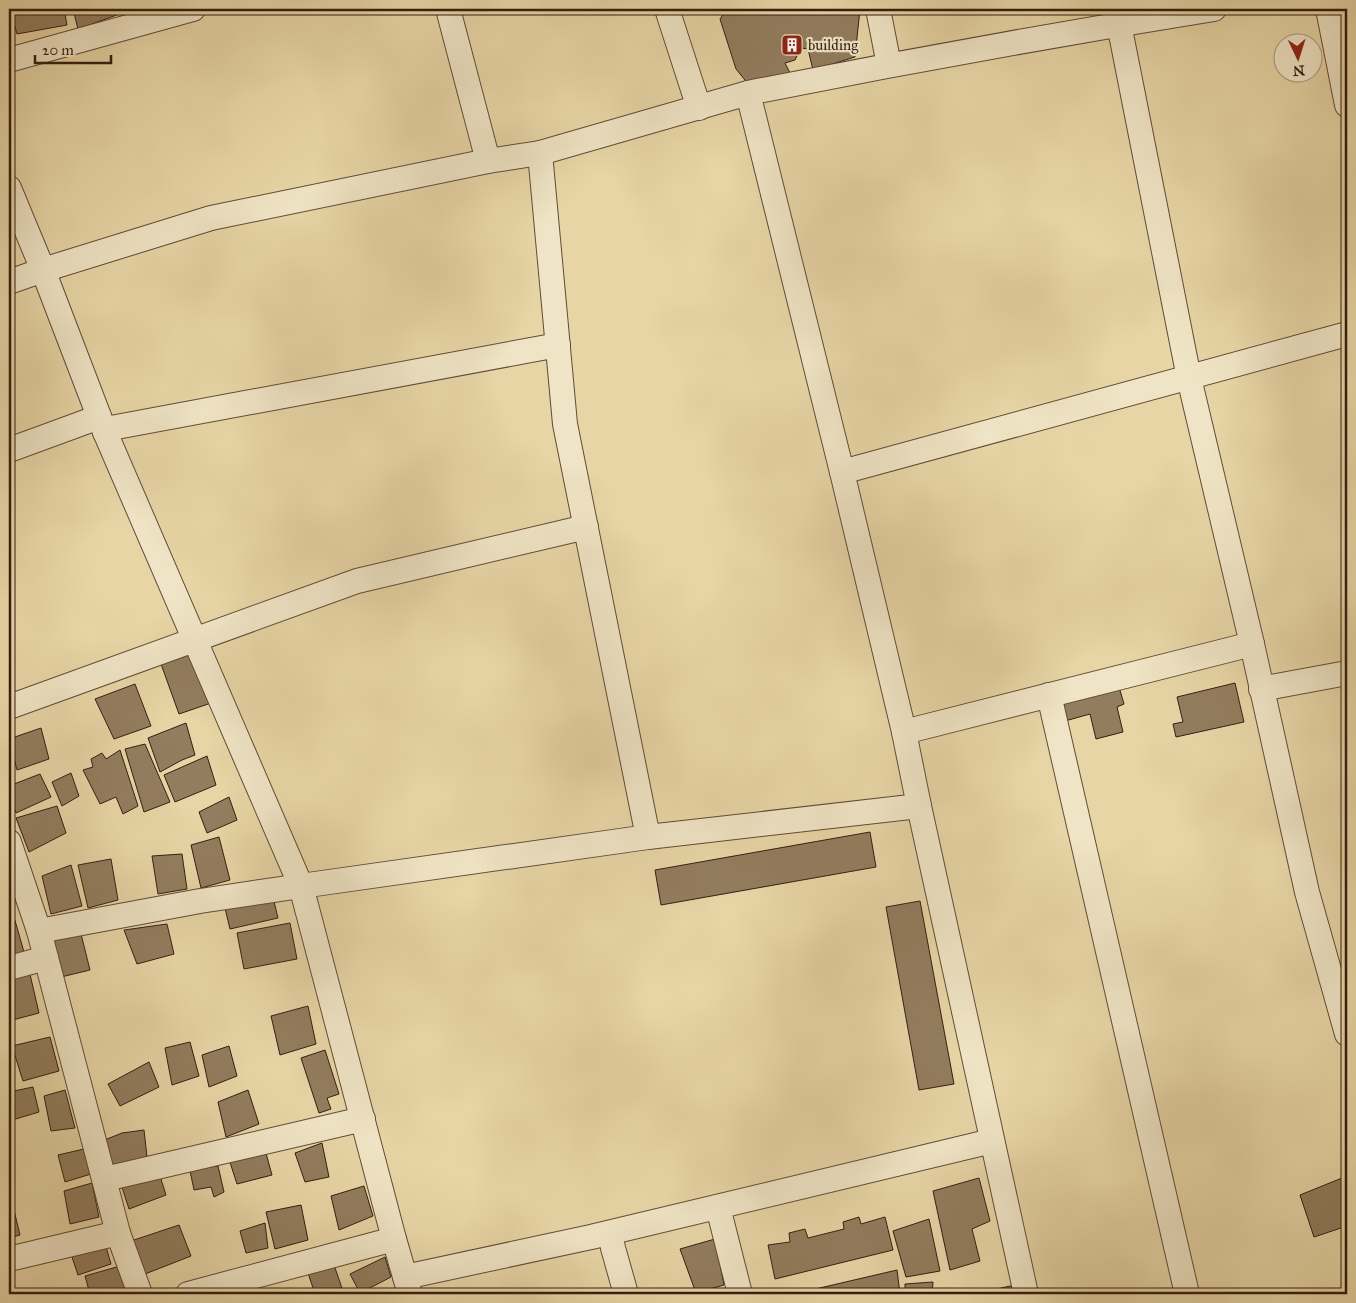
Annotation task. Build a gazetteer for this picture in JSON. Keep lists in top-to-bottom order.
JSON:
{
  "places": {
    "building": ["building"]
  },
  "scale_bar": "20 m",
  "north": "bottom"
}
